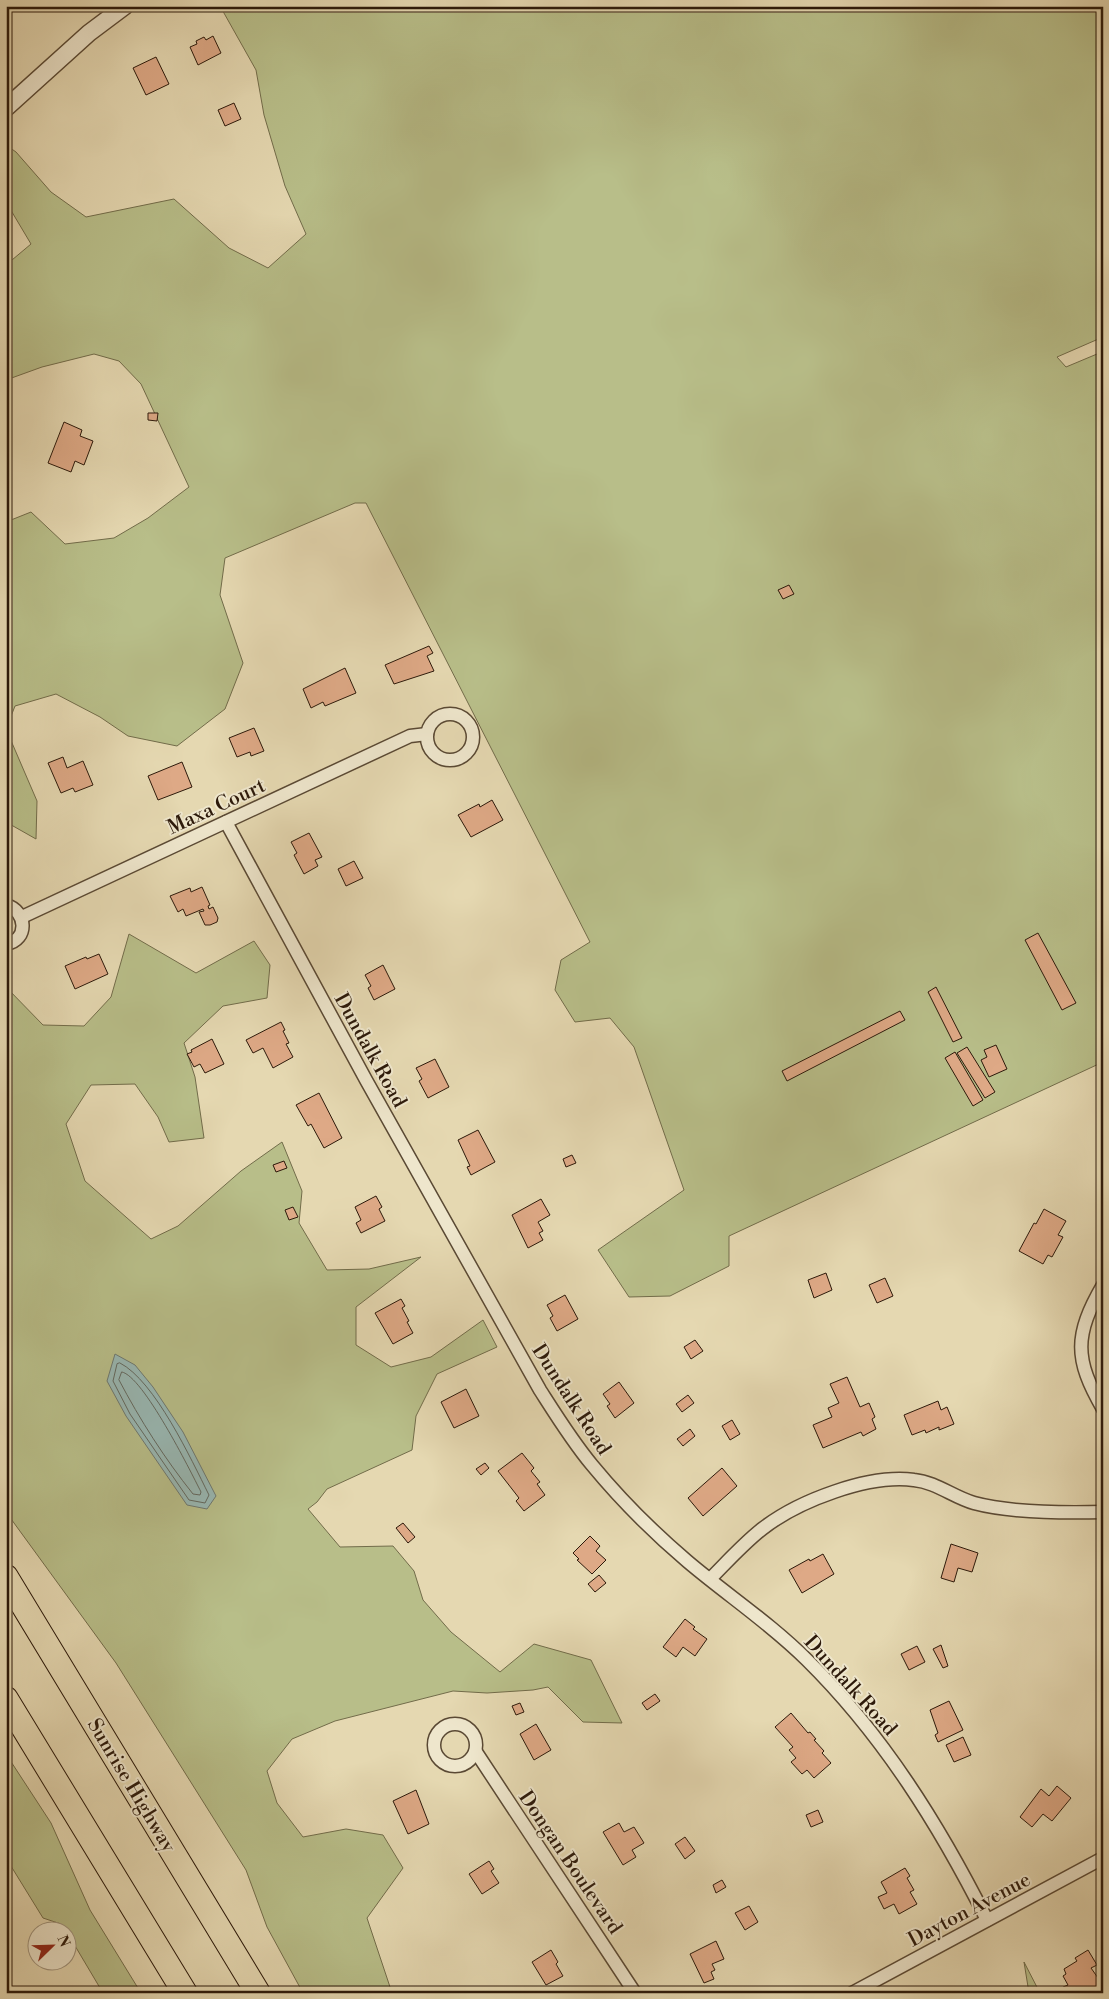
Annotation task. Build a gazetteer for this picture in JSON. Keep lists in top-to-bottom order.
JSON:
{
  "streets": {
    "highway": ["Sunrise Highway"],
    "street": [
      "Maxa Court",
      "Dundalk Road",
      "Dongan Boulevard",
      "Dayton Avenue"
    ]
  },
  "crossings": [
    ["Maxa Court", "Dundalk Road"],
    ["Dundalk Road", "Dayton Avenue"]
  ],
  "north": "top right"
}
